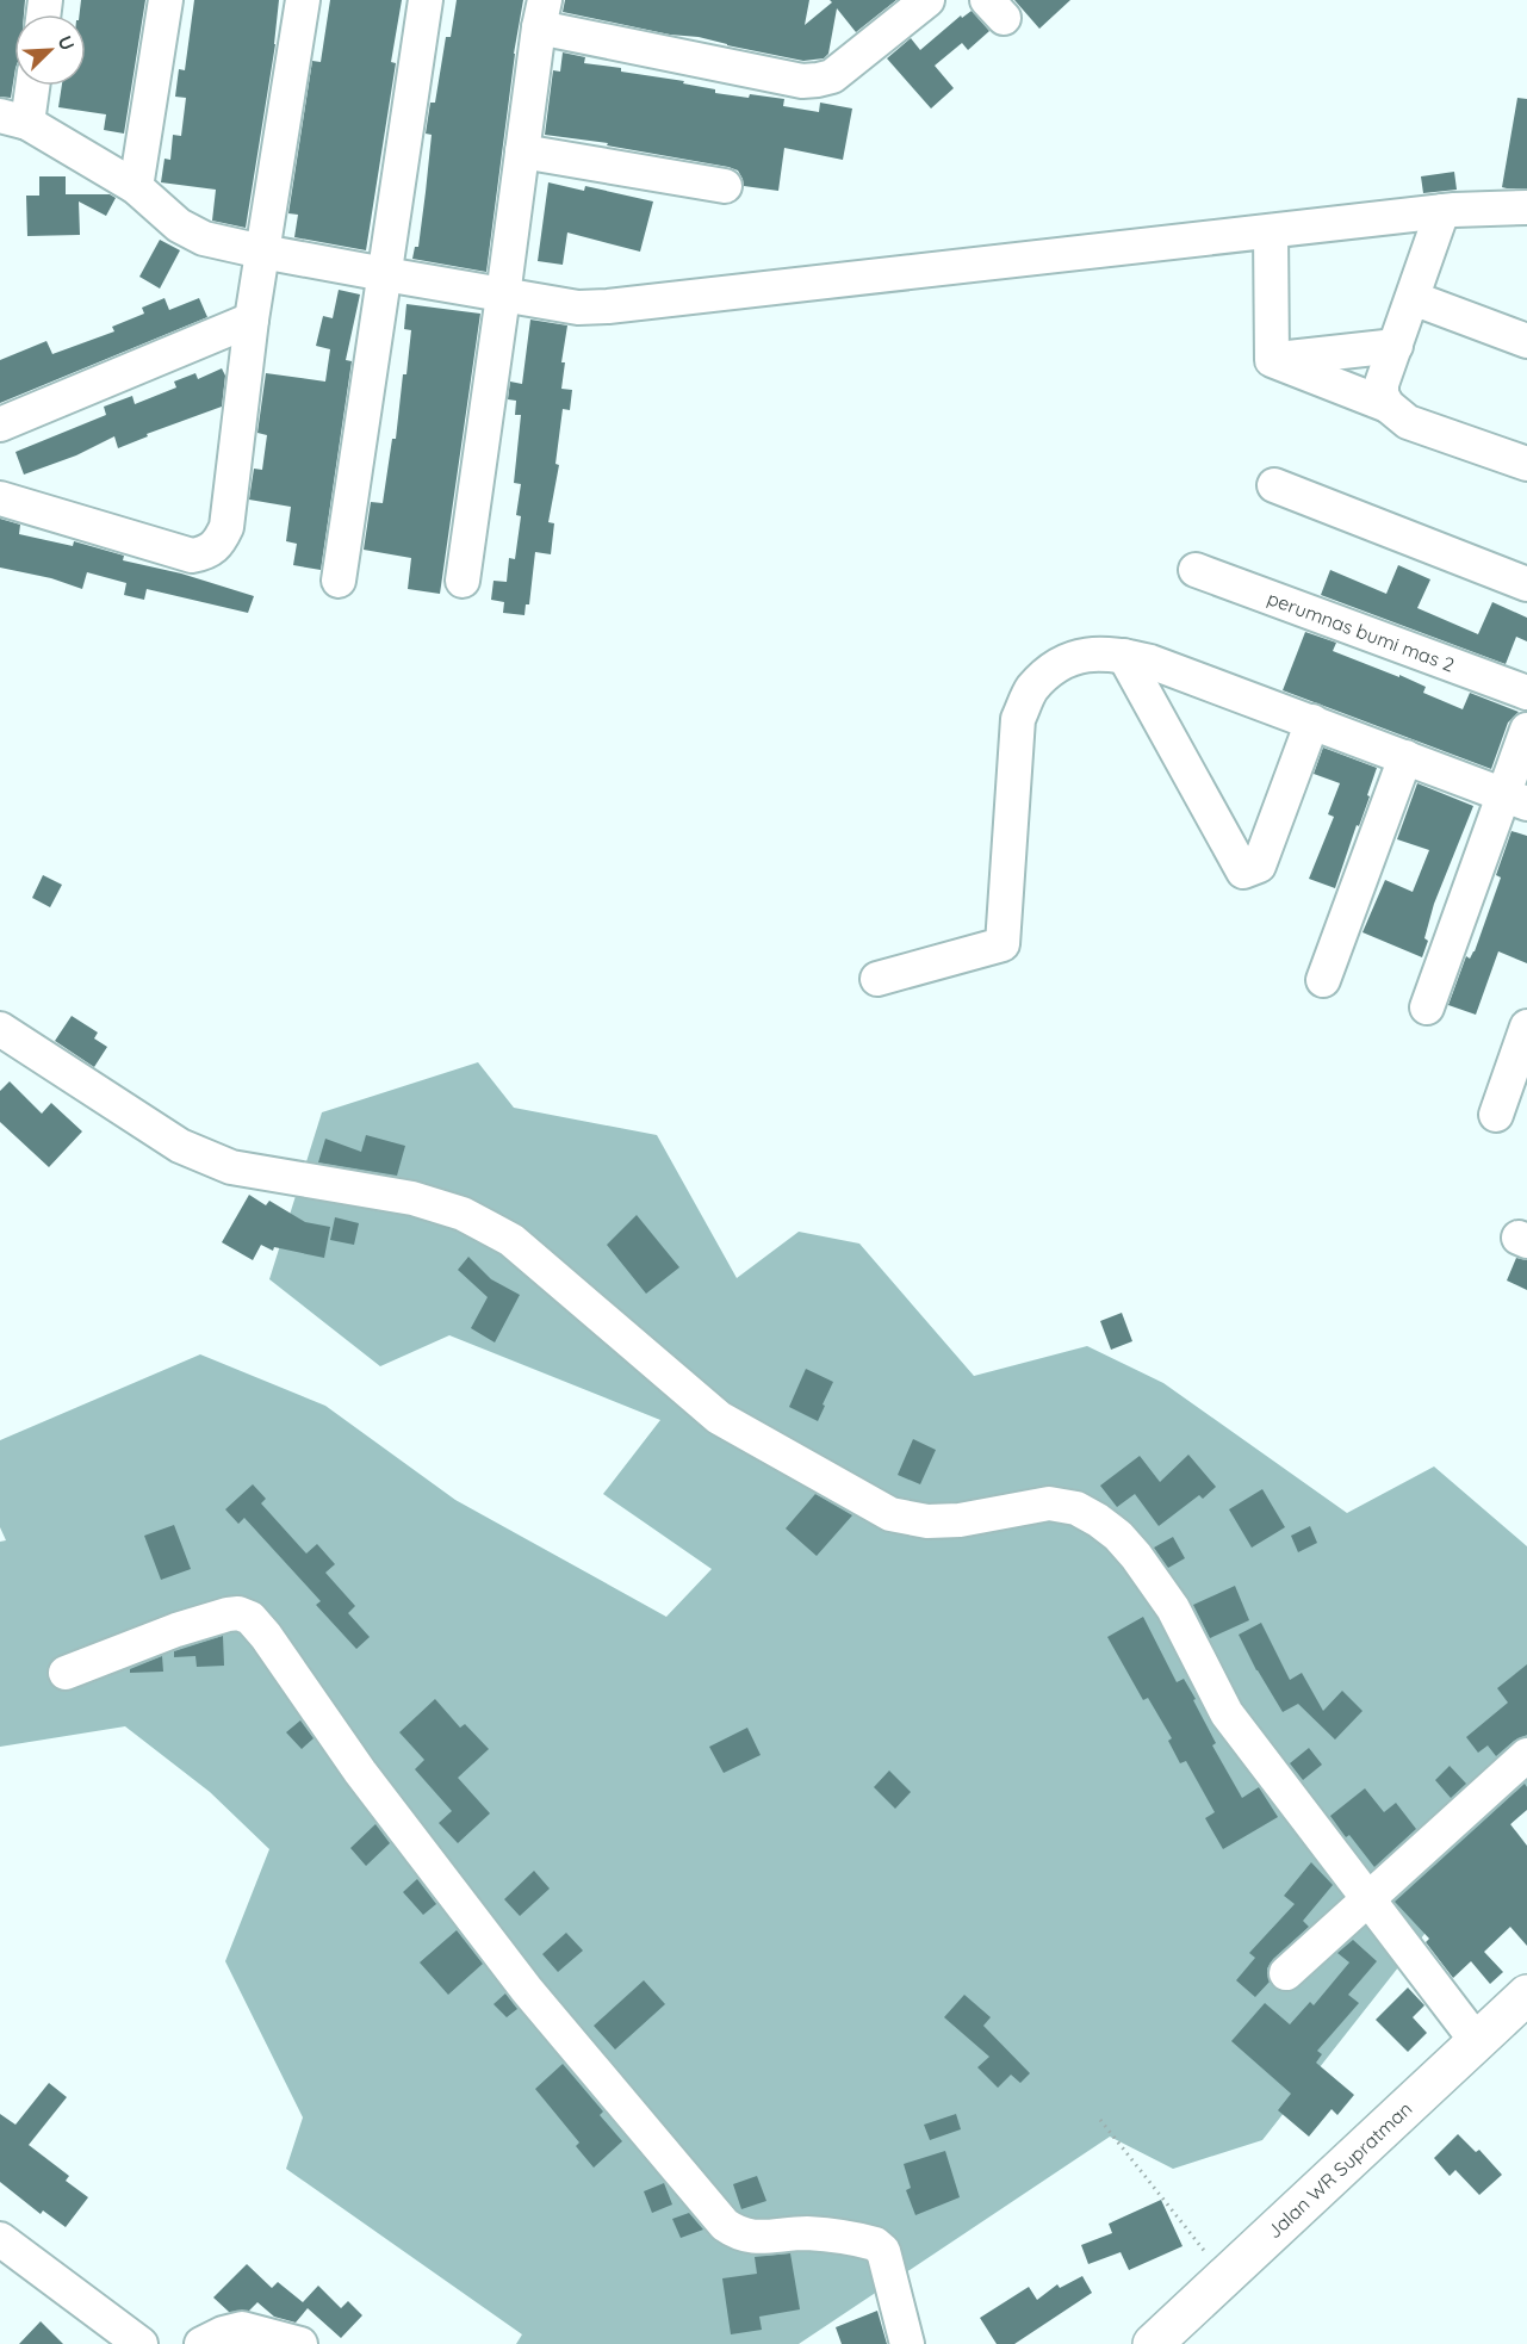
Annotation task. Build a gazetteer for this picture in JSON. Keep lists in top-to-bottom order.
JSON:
{
  "streets": {
    "highway": ["Jalan WR Supratman"],
    "street": ["perumnas bumi mas 2"]
  },
  "north": "top right"
}
